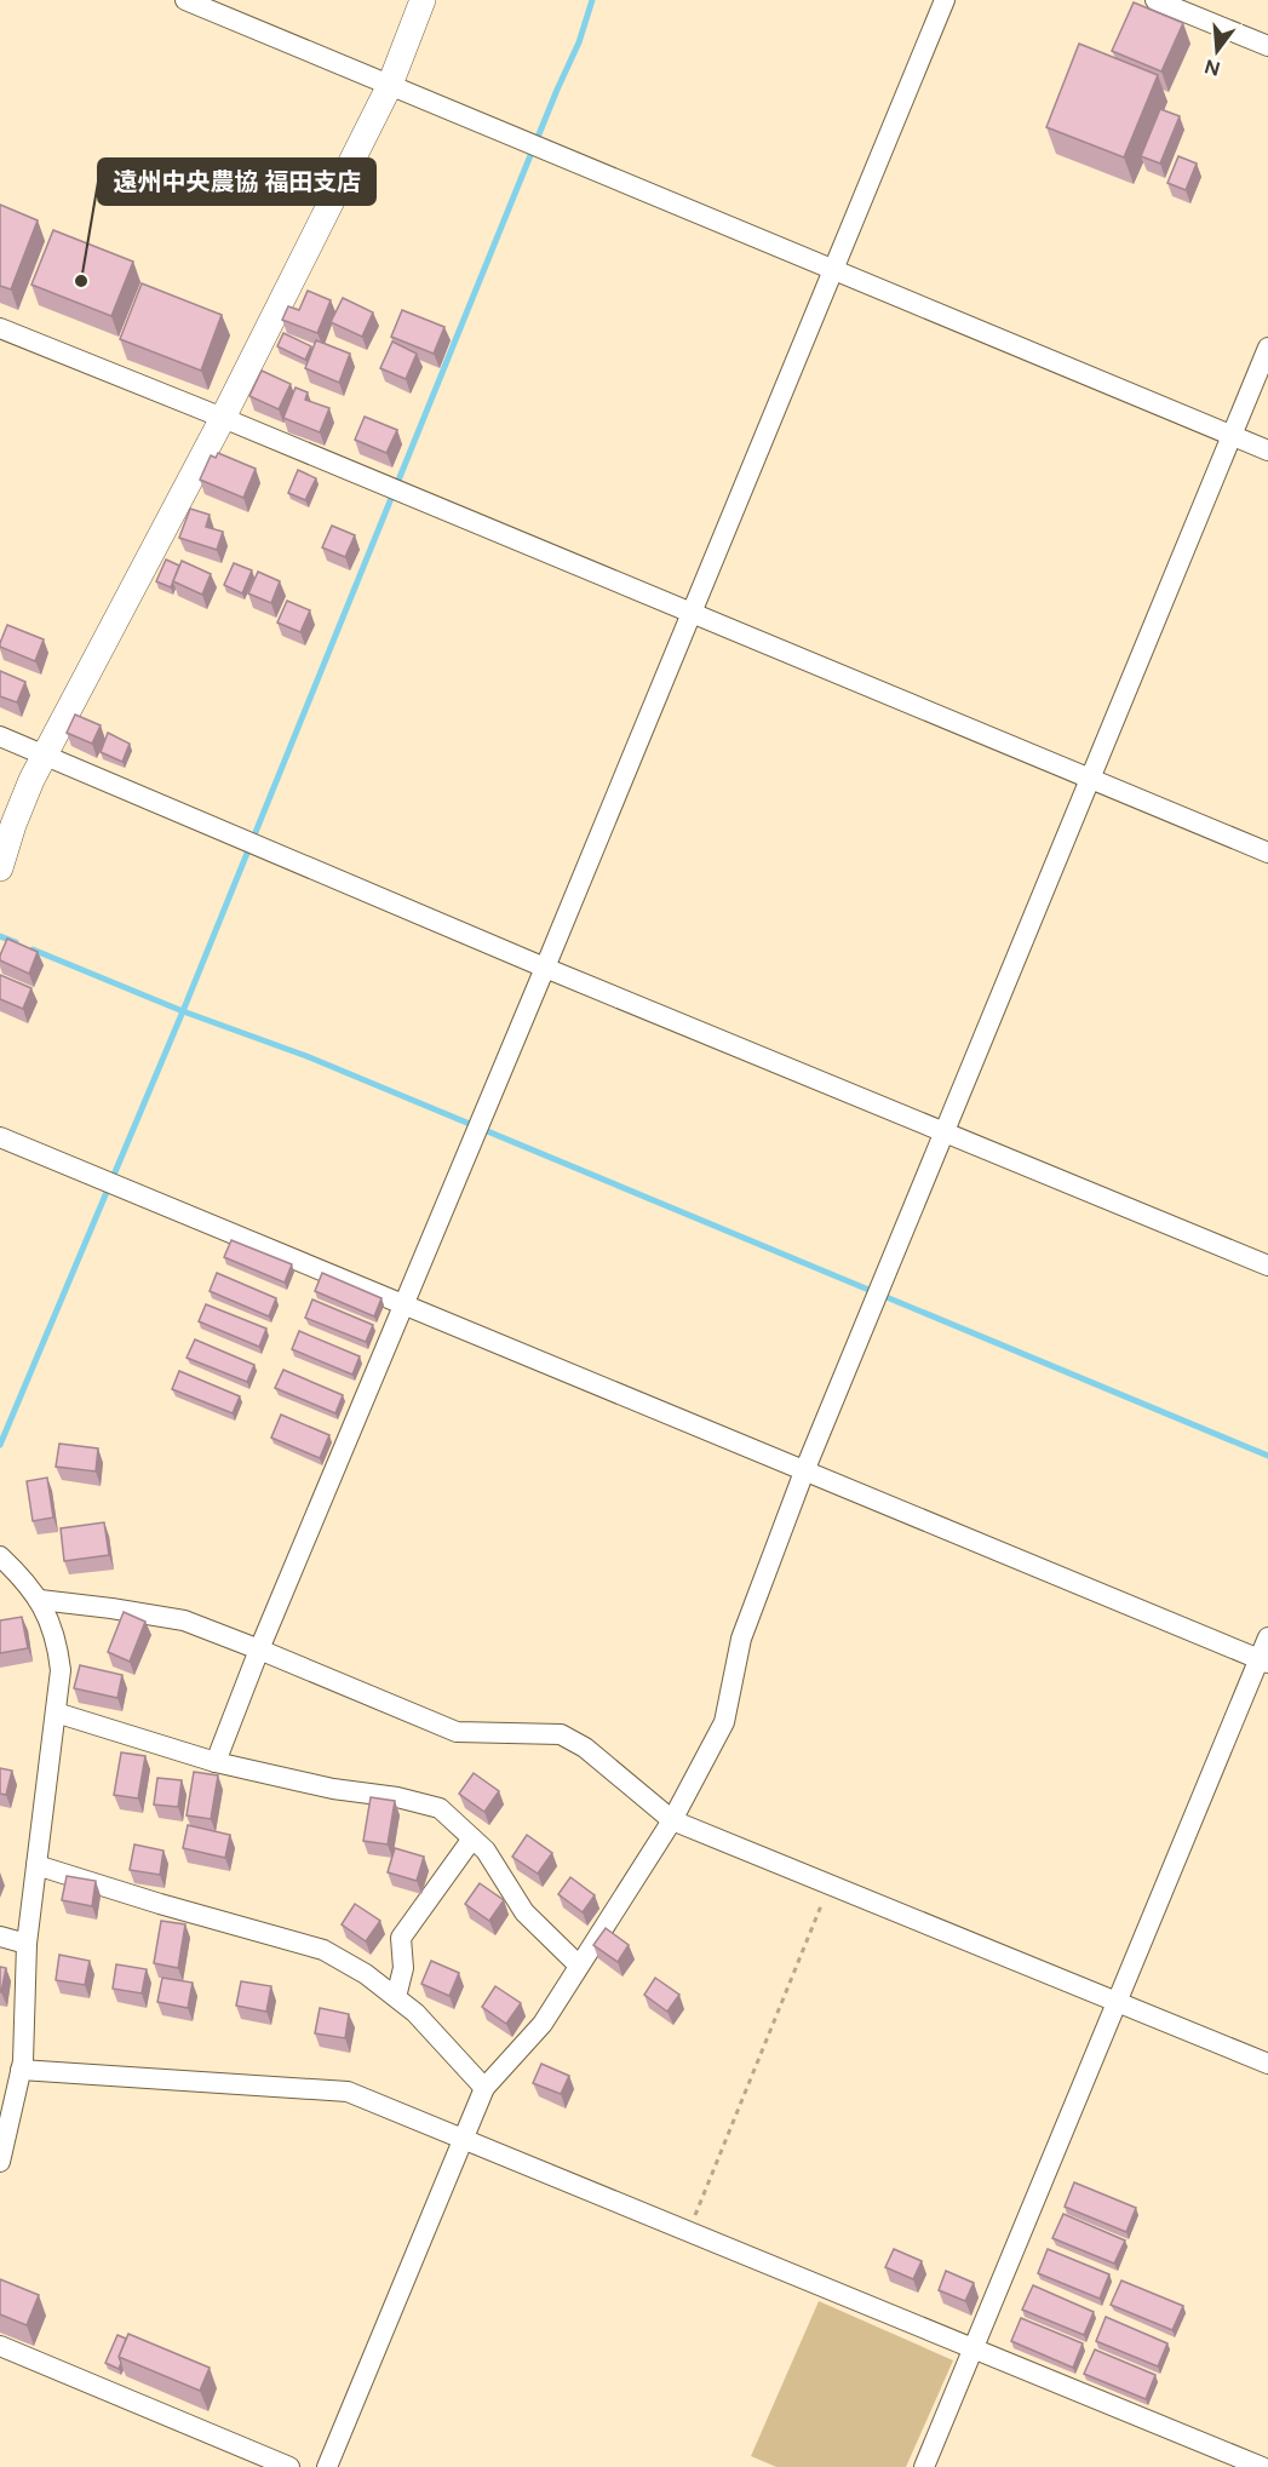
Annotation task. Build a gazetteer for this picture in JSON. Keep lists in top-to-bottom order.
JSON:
{
  "places": ["遠州中央農協 福田支店"],
  "north": "bottom"
}
